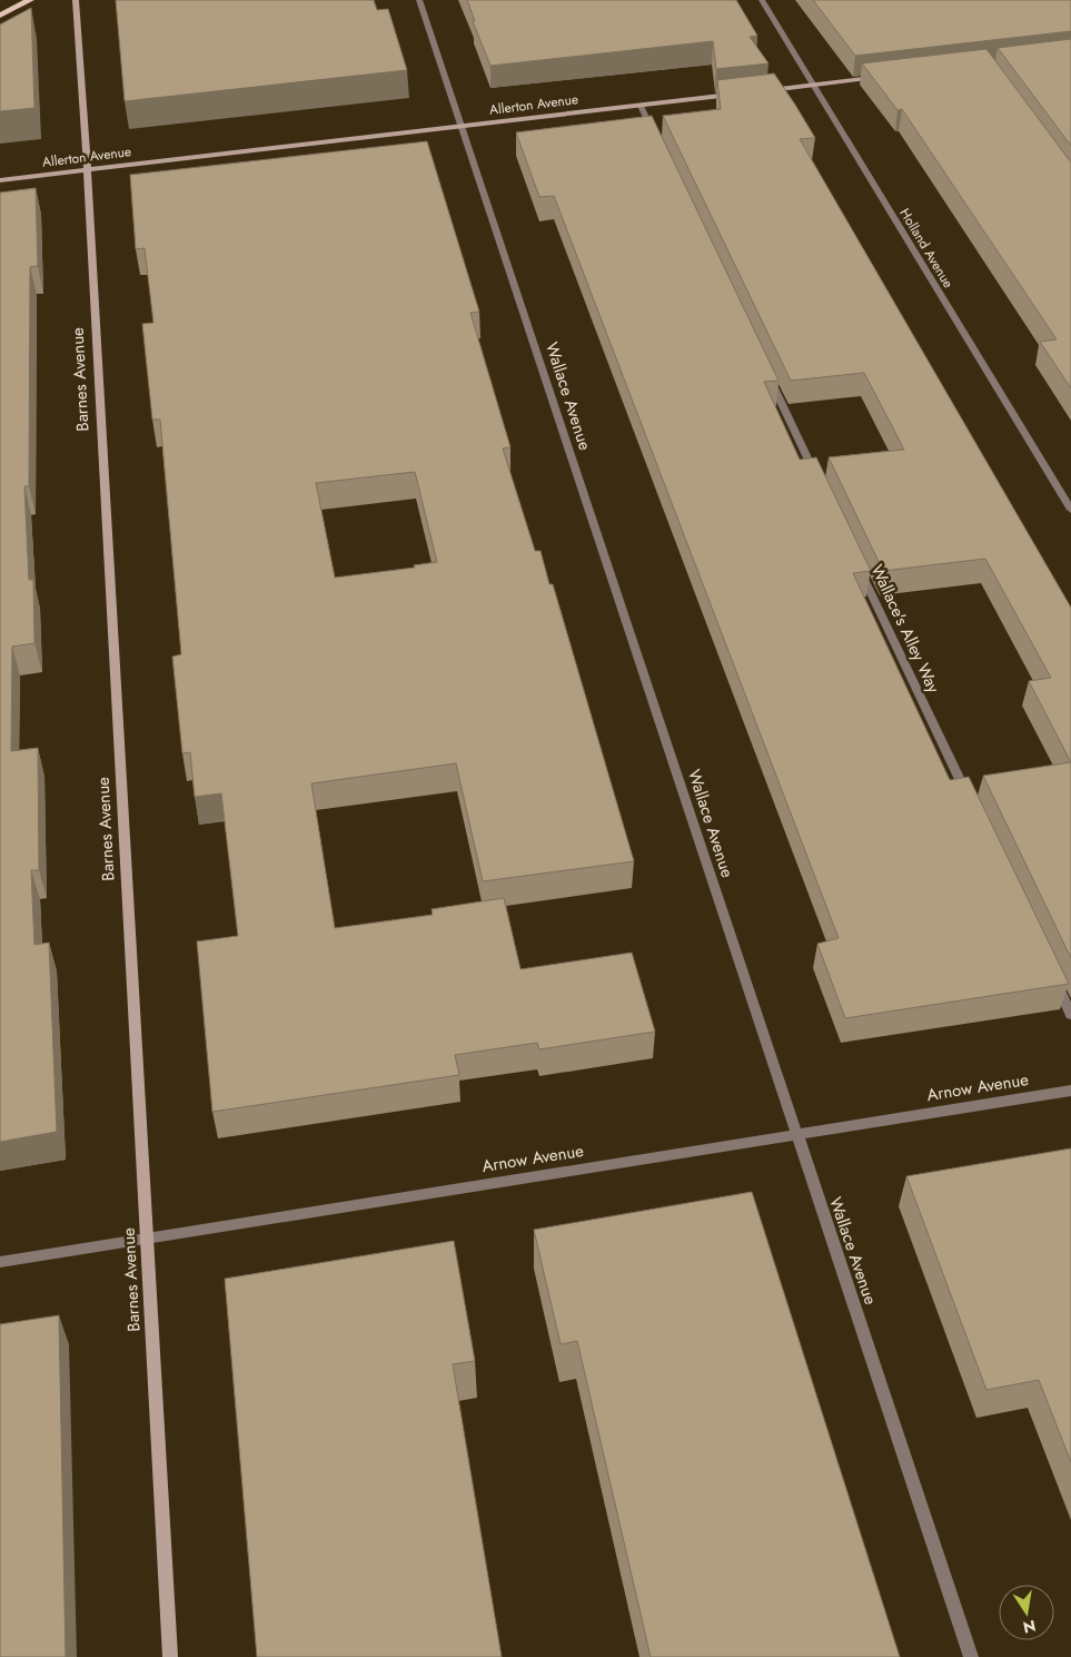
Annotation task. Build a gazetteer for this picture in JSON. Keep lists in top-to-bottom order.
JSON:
{
  "streets": {
    "street": [
      "Allerton Avenue",
      "Holland Avenue",
      "Barnes Avenue",
      "Wallace Avenue",
      "Wallace's Alley Way",
      "Arnow Avenue"
    ]
  },
  "crossings": [
    ["Allerton Avenue", "Barnes Avenue"],
    ["Allerton Avenue", "Wallace Avenue"],
    ["Barnes Avenue", "Arnow Avenue"],
    ["Wallace Avenue", "Arnow Avenue"]
  ],
  "north": "bottom"
}
